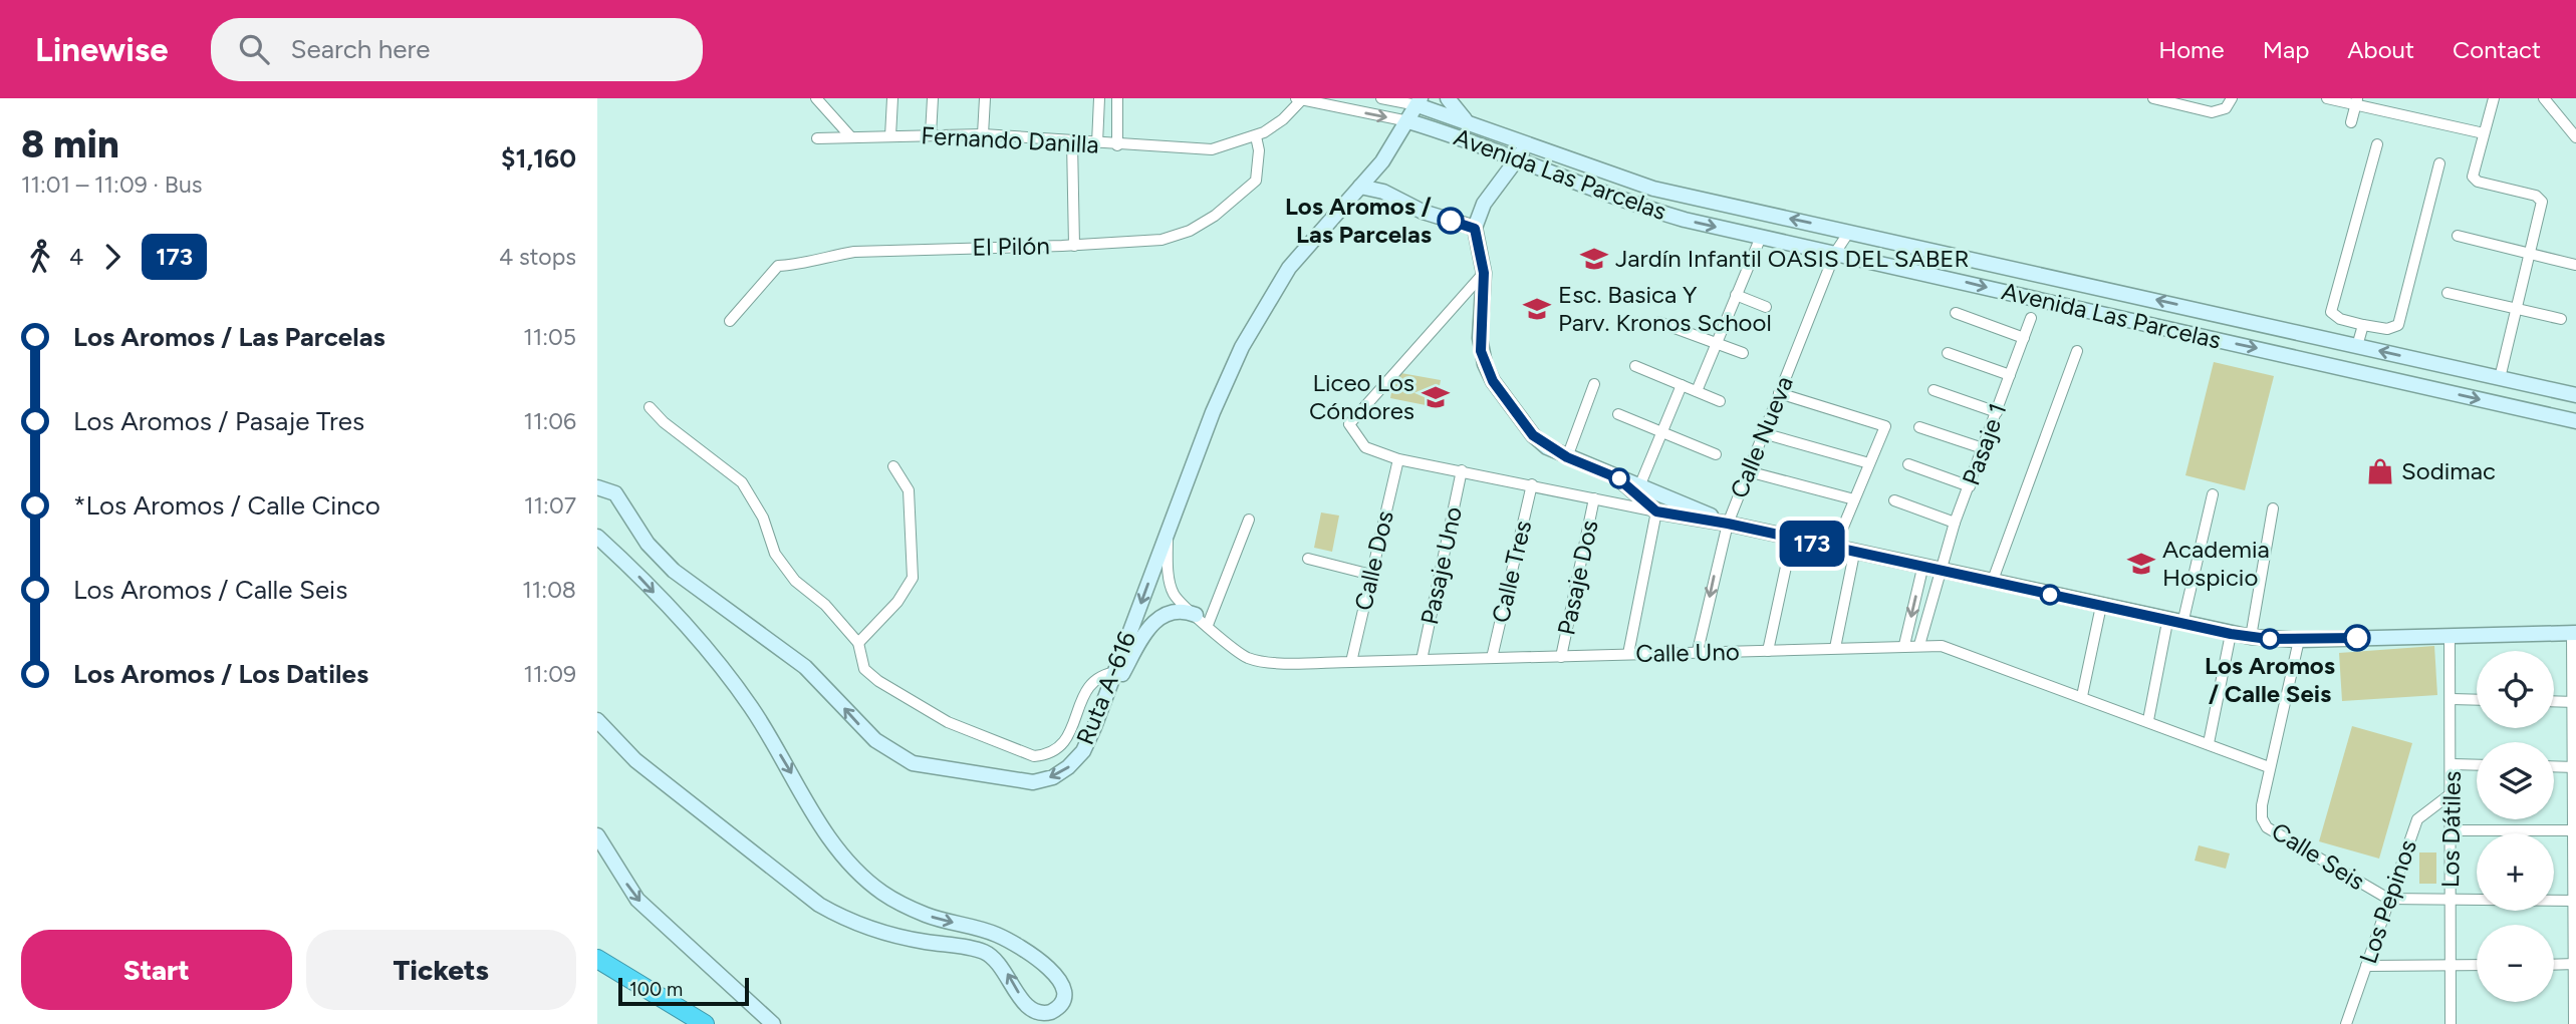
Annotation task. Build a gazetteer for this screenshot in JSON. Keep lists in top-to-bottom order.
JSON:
{
  "streets": {
    "main road": ["Avenida Las Parcelas", "Ruta A-616"],
    "street": [
      "Fernando Danilla",
      "El Pilón",
      "Calle Nueva",
      "Pasaje 1",
      "Calle Dos",
      "Pasaje Uno",
      "Calle Tres",
      "Pasaje Dos",
      "Calle Uno",
      "Los Dátiles",
      "Calle Seis",
      "Los Pepinos"
    ]
  },
  "crossings": [
    ["Fernando Danilla", "El Pilón"],
    ["Avenida Las Parcelas", "Calle Nueva"],
    ["Avenida Las Parcelas", "Ruta A-616"],
    ["Calle Nueva", "Calle Uno"],
    ["Pasaje 1", "Calle Uno"],
    ["Calle Dos", "Calle Uno"],
    ["Pasaje Uno", "Calle Uno"],
    ["Calle Tres", "Calle Uno"],
    ["Pasaje Dos", "Calle Uno"],
    ["Calle Uno", "Ruta A-616"],
    ["Calle Uno", "Calle Seis"],
    ["Los Dátiles", "Los Pepinos"],
    ["Calle Seis", "Los Pepinos"]
  ],
  "places": {
    "other": ["Los Aromos / Las Parcelas", "Los Aromos / Calle Seis"],
    "school or university": [
      "Jardín Infantil OASIS DEL SABER",
      "Esc. Basica Y Parv. Kronos School",
      "Liceo Los Cóndores",
      "Academia Hospicio"
    ],
    "shop": ["Sodimac"]
  },
  "lines": ["bus line 173"],
  "scale_bar": "100 m",
  "page": {
    "header": "Linewise",
    "search": "Search here",
    "nav": [
      "Home",
      "Map",
      "About",
      "Contact"
    ],
    "heading": ["8 min", "11:01 – 11:09 · Bus", "$1,160"],
    "on_map": "173",
    "legs": ["4", "173", "4 stops"],
    "list": [
      {
        "name": "Los Aromos / Las Parcelas",
        "value": "11:05"
      },
      {
        "name": "Los Aromos / Pasaje Tres",
        "value": "11:06"
      },
      {
        "name": "*Los Aromos / Calle Cinco",
        "value": "11:07"
      },
      {
        "name": "Los Aromos / Calle Seis",
        "value": "11:08"
      },
      {
        "name": "Los Aromos / Los Datiles",
        "value": "11:09"
      }
    ],
    "map_buttons": ["+", "−"],
    "buttons": ["Start", "Tickets"],
    "scale": "100 m"
  }
}
